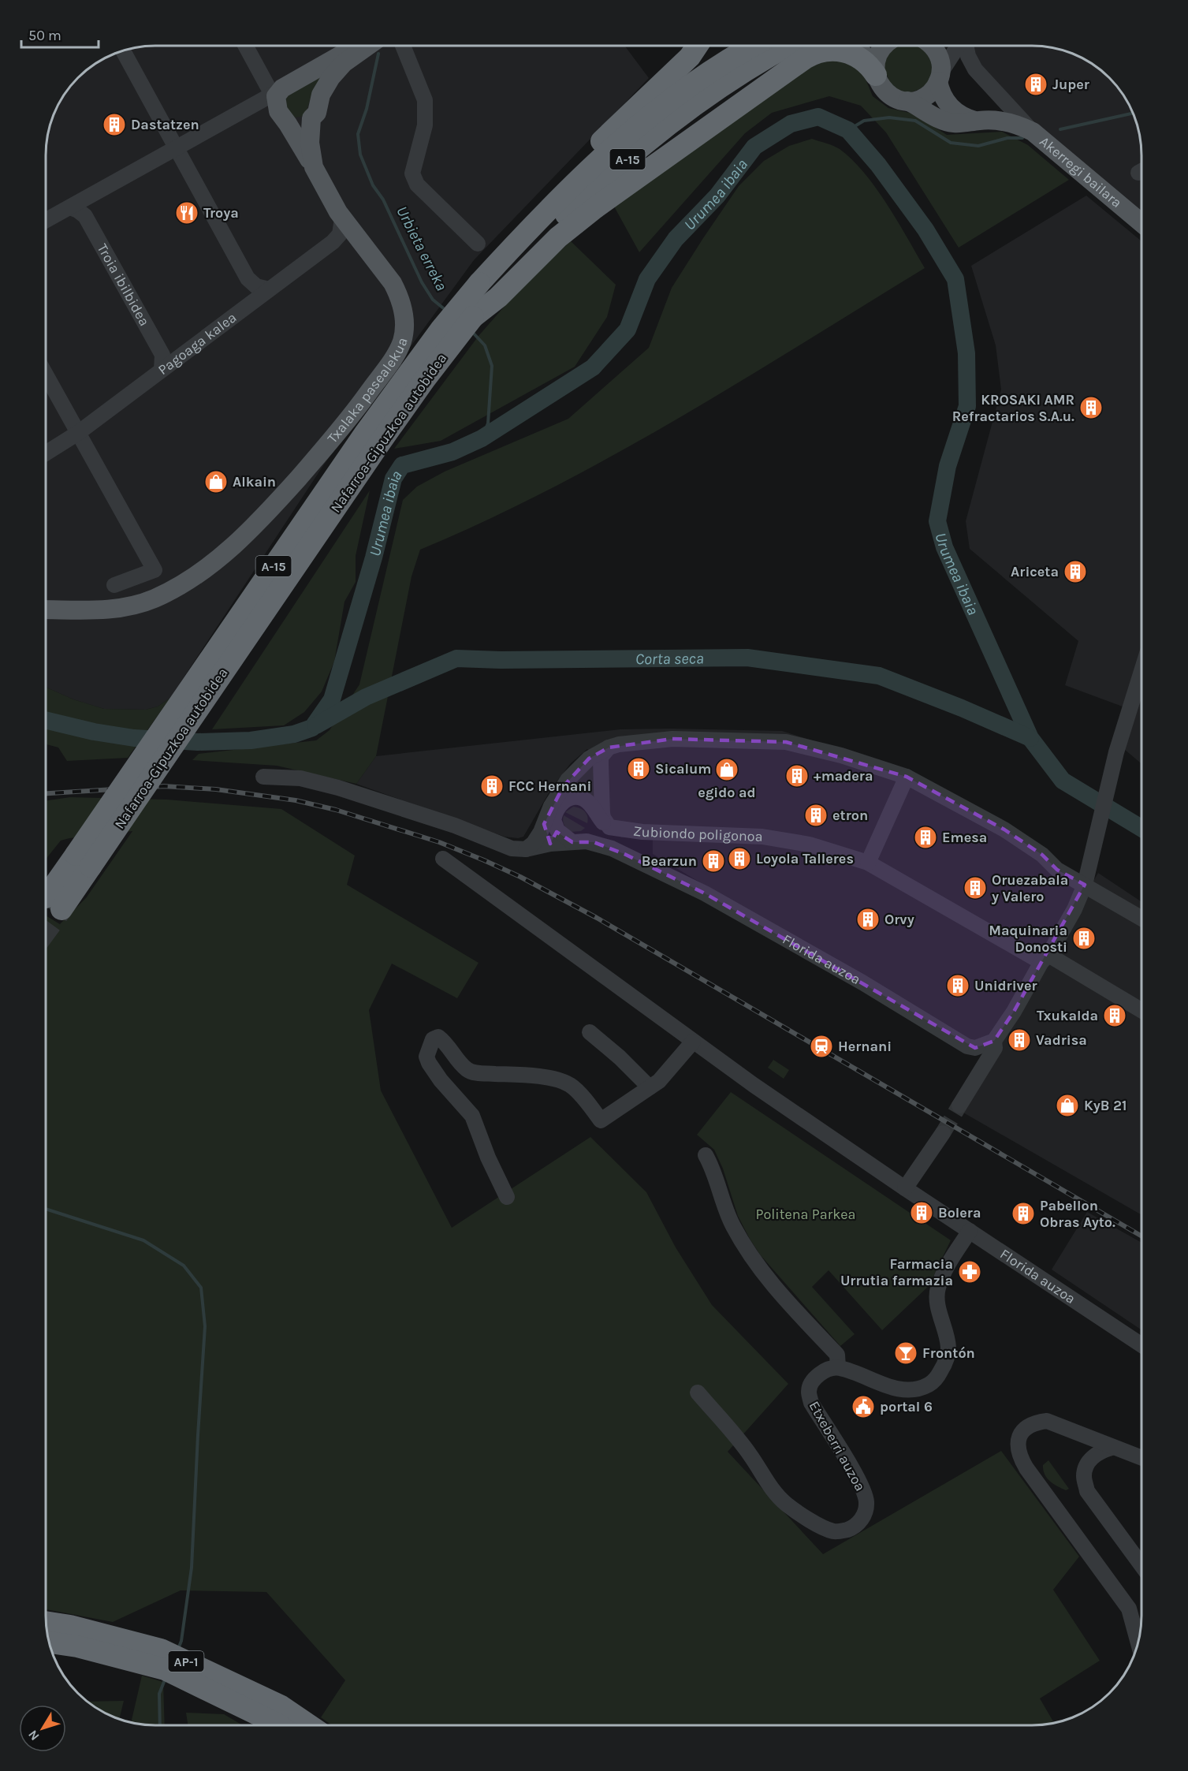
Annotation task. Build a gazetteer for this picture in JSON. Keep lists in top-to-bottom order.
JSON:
{
  "streets": {
    "highway": ["A-15", "Nafarroa-Gipuzkoa autobidea", "AP-1"],
    "main road": ["Akerregi bailara", "Txalaka pasealekua"],
    "street": [
      "Troia ibilbidea",
      "Pagoaga kalea",
      "Zubiondo poligonoa",
      "Florida auzoa",
      "Etxeberri auzoa"
    ]
  },
  "crossings": [
    ["Troia ibilbidea", "Pagoaga kalea"],
    ["Pagoaga kalea", "Txalaka pasealekua"]
  ],
  "water": ["Urumea ibaia", "Urbieta erreka", "Corta seca"],
  "parks": ["Politena Parkea"],
  "places": {
    "building": [
      "Juper",
      "Dastatzen",
      "KROSAKI AMR Refractarios S.A.u.",
      "Ariceta",
      "Sicalum",
      "+madera",
      "FCC Hernani",
      "etron",
      "Emesa",
      "Loyola Talleres",
      "Bearzun",
      "Oruezabala y Valero",
      "Orvy",
      "Maquinaria Donosti",
      "Unidriver",
      "Txukalda",
      "Vadrisa",
      "Bolera",
      "Pabellon Obras Ayto."
    ],
    "restaurant": ["Troya"],
    "shop": ["Alkain", "egido ad", "KyB 21"],
    "station": ["Hernani"],
    "pharmacy": ["Farmacia Urrutia farmazia"],
    "bar": ["Frontón"],
    "public building": ["portal 6"]
  },
  "scale_bar": "50 m",
  "north": "bottom left"
}
